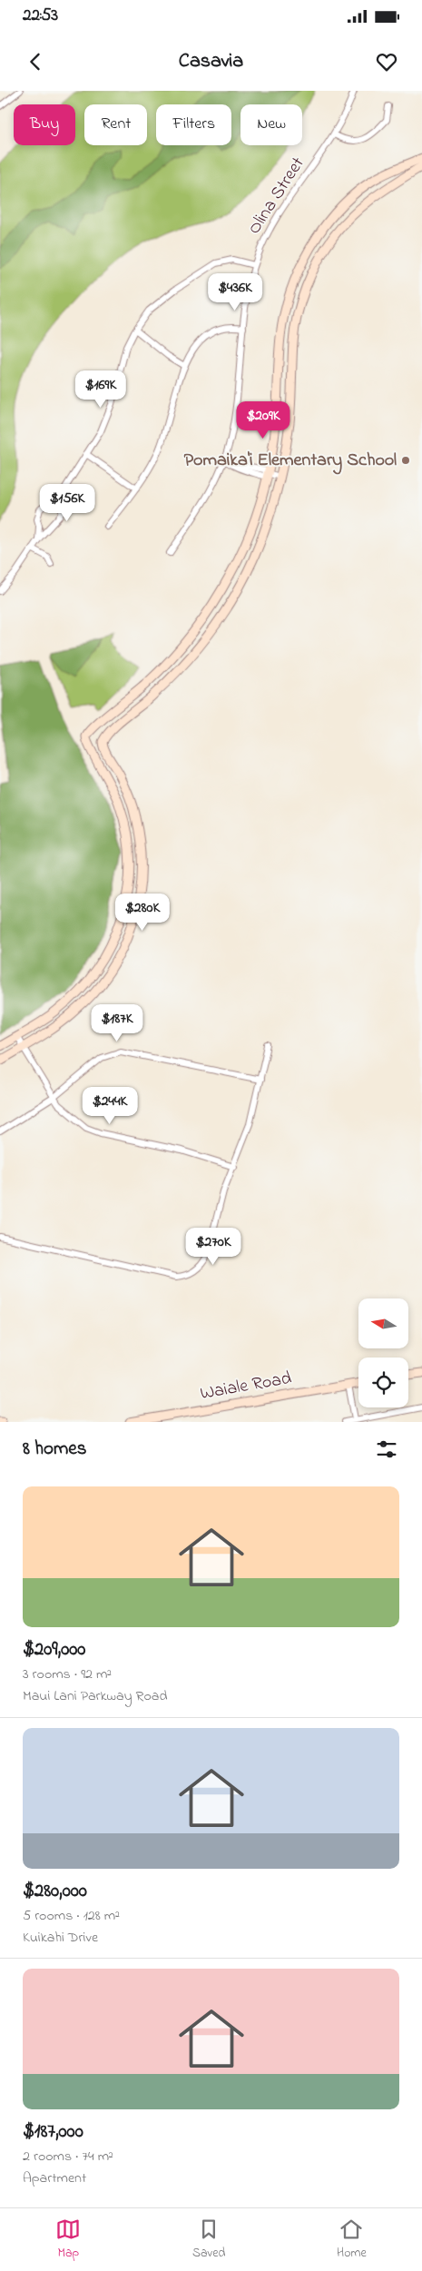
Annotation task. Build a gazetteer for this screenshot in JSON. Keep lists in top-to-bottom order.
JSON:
{
  "streets": {
    "main road": ["Waiale Road"],
    "street": ["Olina Street"]
  },
  "places": ["Pomaika'i Elementary School"],
  "north": "left",
  "page": {
    "status": "22:53",
    "header": "Casavia",
    "chip": [
      "Buy",
      "Rent",
      "Filters",
      "New"
    ],
    "price": [
      "$436K",
      "$169K",
      "$209K",
      "$156K",
      "$280K",
      "$187K",
      "$244K",
      "$270K"
    ],
    "heading": "8 homes",
    "list": [
      {
        "name": "$209,000",
        "note": "3 rooms · 92 m² · Maui Lani Parkway Road"
      },
      {
        "name": "$280,000",
        "note": "5 rooms · 128 m² · Kuikahi Drive"
      },
      {
        "name": "$187,000",
        "note": "2 rooms · 74 m² · Apartment"
      }
    ],
    "tabs": ["Map", "Saved", "Home"]
  }
}
